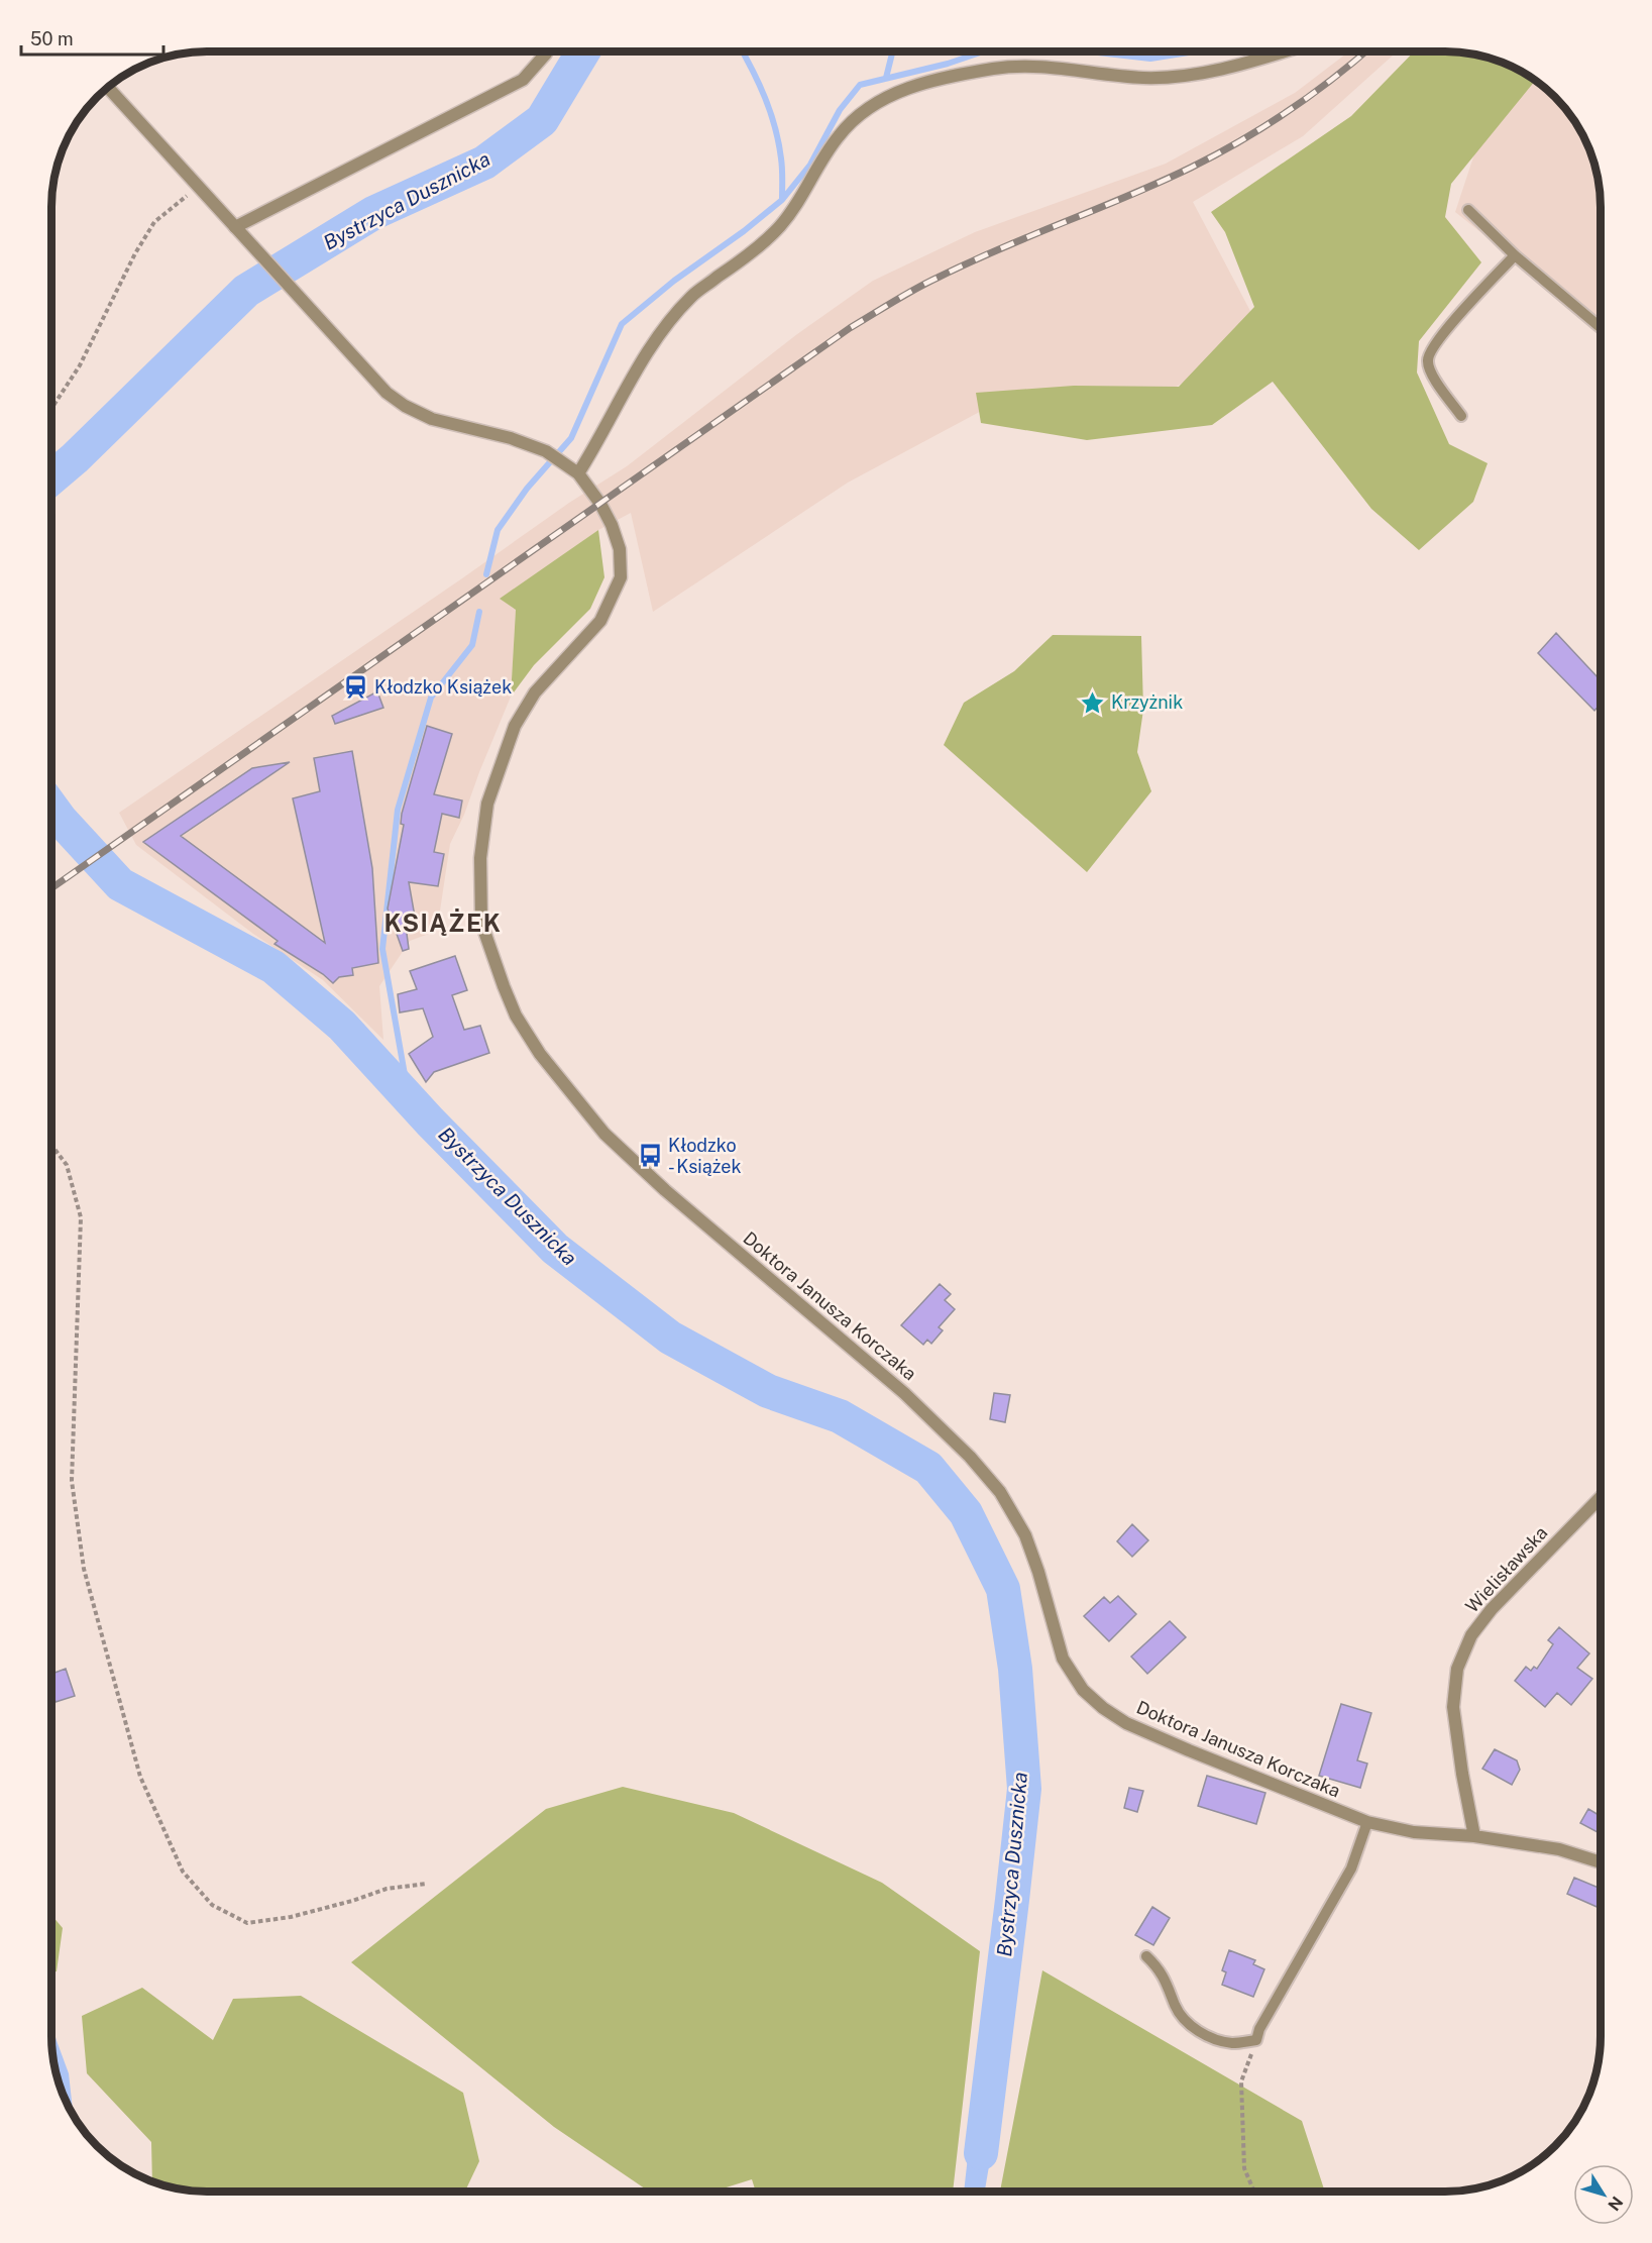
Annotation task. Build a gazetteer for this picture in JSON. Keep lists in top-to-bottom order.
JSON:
{
  "streets": {
    "street": ["Doktora Janusza Korczaka", "Wielisławska"]
  },
  "crossings": [
    ["Doktora Janusza Korczaka", "Wielisławska"]
  ],
  "districts": ["KSIĄŻEK"],
  "water": ["Bystrzyca Dusznicka"],
  "places": {
    "station": ["Kłodzko Książek"],
    "place": ["Krzyżnik"],
    "bus stop": ["Kłodzko - Książek"]
  },
  "scale_bar": "50 m",
  "north": "bottom right"
}
